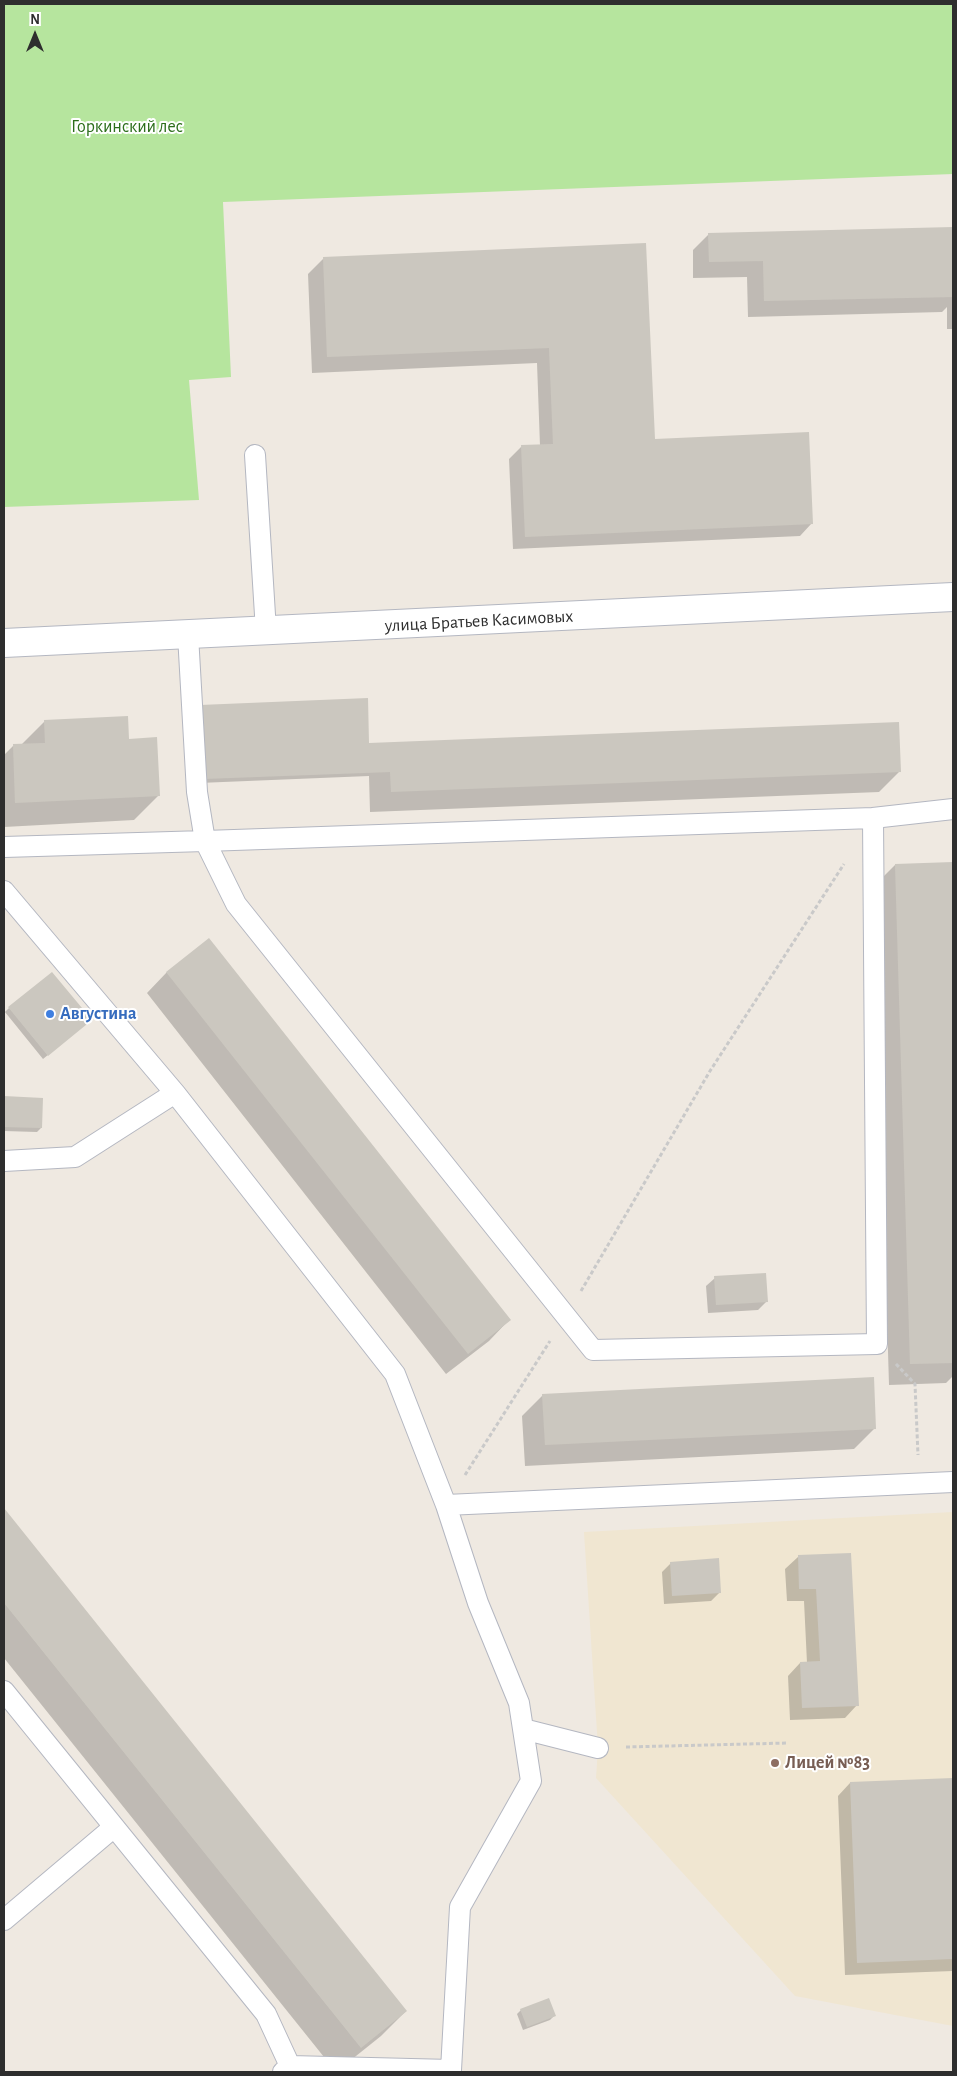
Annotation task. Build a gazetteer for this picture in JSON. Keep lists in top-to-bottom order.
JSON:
{
  "streets": {
    "street": ["улица Братьев Касимовых"]
  },
  "parks": ["Горкинский лес"],
  "places": ["Августина", "Лицей №83"],
  "north": "top"
}
